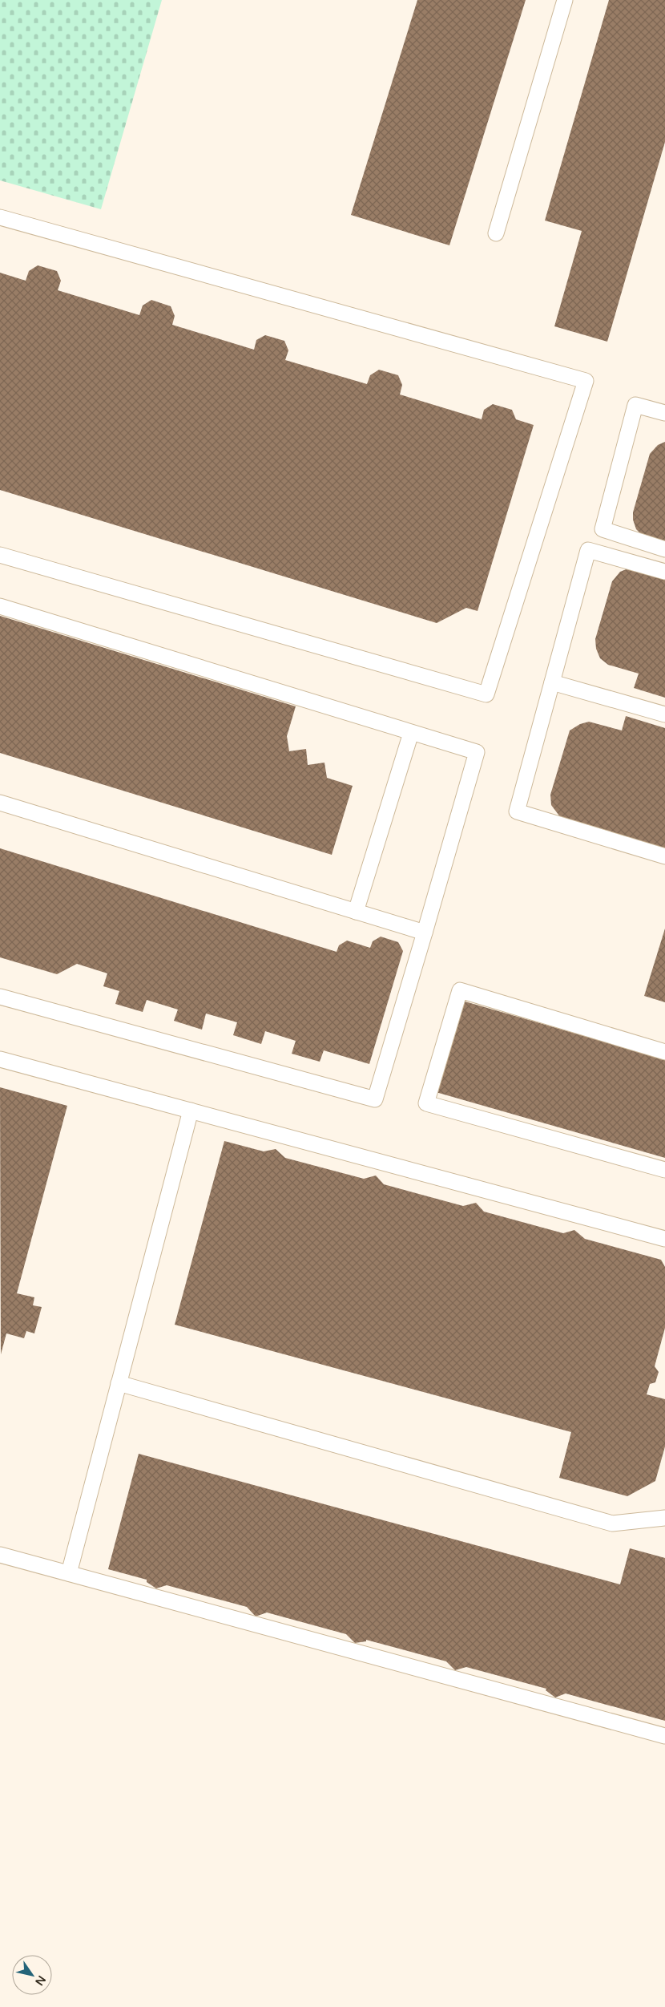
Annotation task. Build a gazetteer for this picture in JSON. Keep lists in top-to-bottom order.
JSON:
{
  "north": "bottom right"
}
